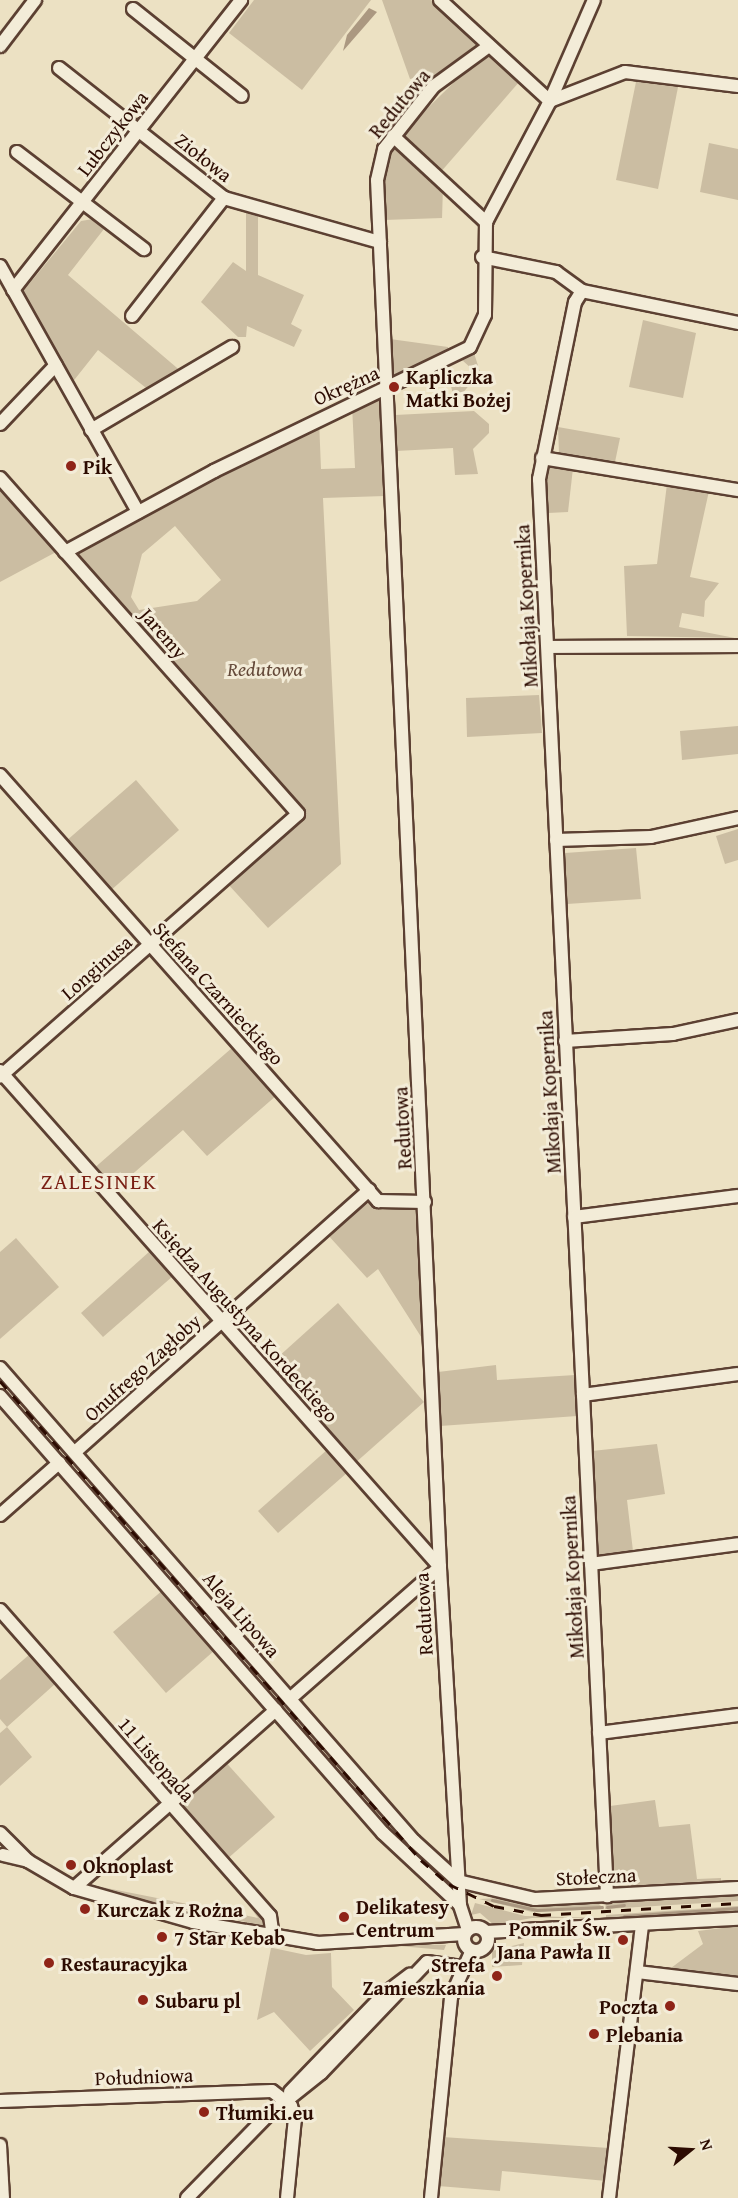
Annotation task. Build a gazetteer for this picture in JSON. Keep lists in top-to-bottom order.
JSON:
{
  "streets": {
    "street": [
      "Redutowa",
      "Lubczykowa",
      "Ziołowa",
      "Okrężna",
      "Mikołaja Kopernika",
      "Jaremy",
      "Longinusa",
      "Stefana Czarnieckiego",
      "Księdza Augustyna Kordeckiego",
      "Onufrego Zagłoby",
      "Aleja Lipowa",
      "11 Listopada",
      "Stołeczna",
      "Południowa"
    ]
  },
  "crossings": [
    ["Redutowa", "Ziołowa"],
    ["Redutowa", "Okrężna"],
    ["Redutowa", "Stefana Czarnieckiego"],
    ["Redutowa", "Księdza Augustyna Kordeckiego"],
    ["Redutowa", "Aleja Lipowa"],
    ["Redutowa", "Stołeczna"],
    ["Lubczykowa", "Ziołowa"],
    ["Okrężna", "Jaremy"],
    ["Mikołaja Kopernika", "Stołeczna"],
    ["Jaremy", "Longinusa"],
    ["Longinusa", "Stefana Czarnieckiego"],
    ["Longinusa", "Księdza Augustyna Kordeckiego"],
    ["Stefana Czarnieckiego", "Onufrego Zagłoby"],
    ["Księdza Augustyna Kordeckiego", "Onufrego Zagłoby"],
    ["Onufrego Zagłoby", "Aleja Lipowa"],
    ["Aleja Lipowa", "Stołeczna"]
  ],
  "districts": ["ZALESINEK"],
  "parks": ["Redutowa"],
  "places": [
    "Kapliczka Matki Bożej",
    "Pik",
    "Oknoplast",
    "Kurczak z Rożna",
    "Delikatesy Centrum",
    "7 Star Kebab",
    "Pomnik Św. Jana Pawła II",
    "Restauracyjka",
    "Strefa Zamieszkania",
    "Subaru pl",
    "Poczta",
    "Plebania",
    "Tłumiki.eu"
  ],
  "north": "right"
}
